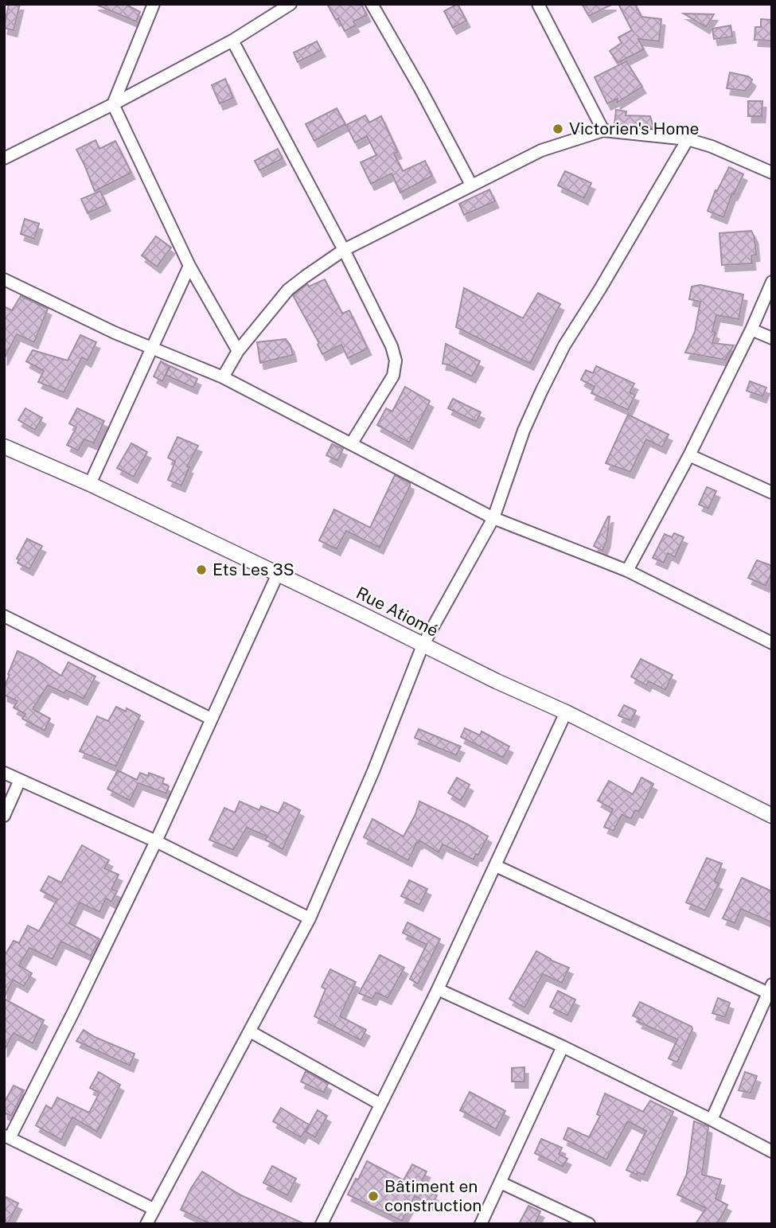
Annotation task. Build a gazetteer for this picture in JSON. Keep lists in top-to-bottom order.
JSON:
{
  "streets": {
    "street": ["Rue Atiomé"]
  },
  "places": ["Victorien's Home", "Ets Les 3S", "Bâtiment en construction"]
}
